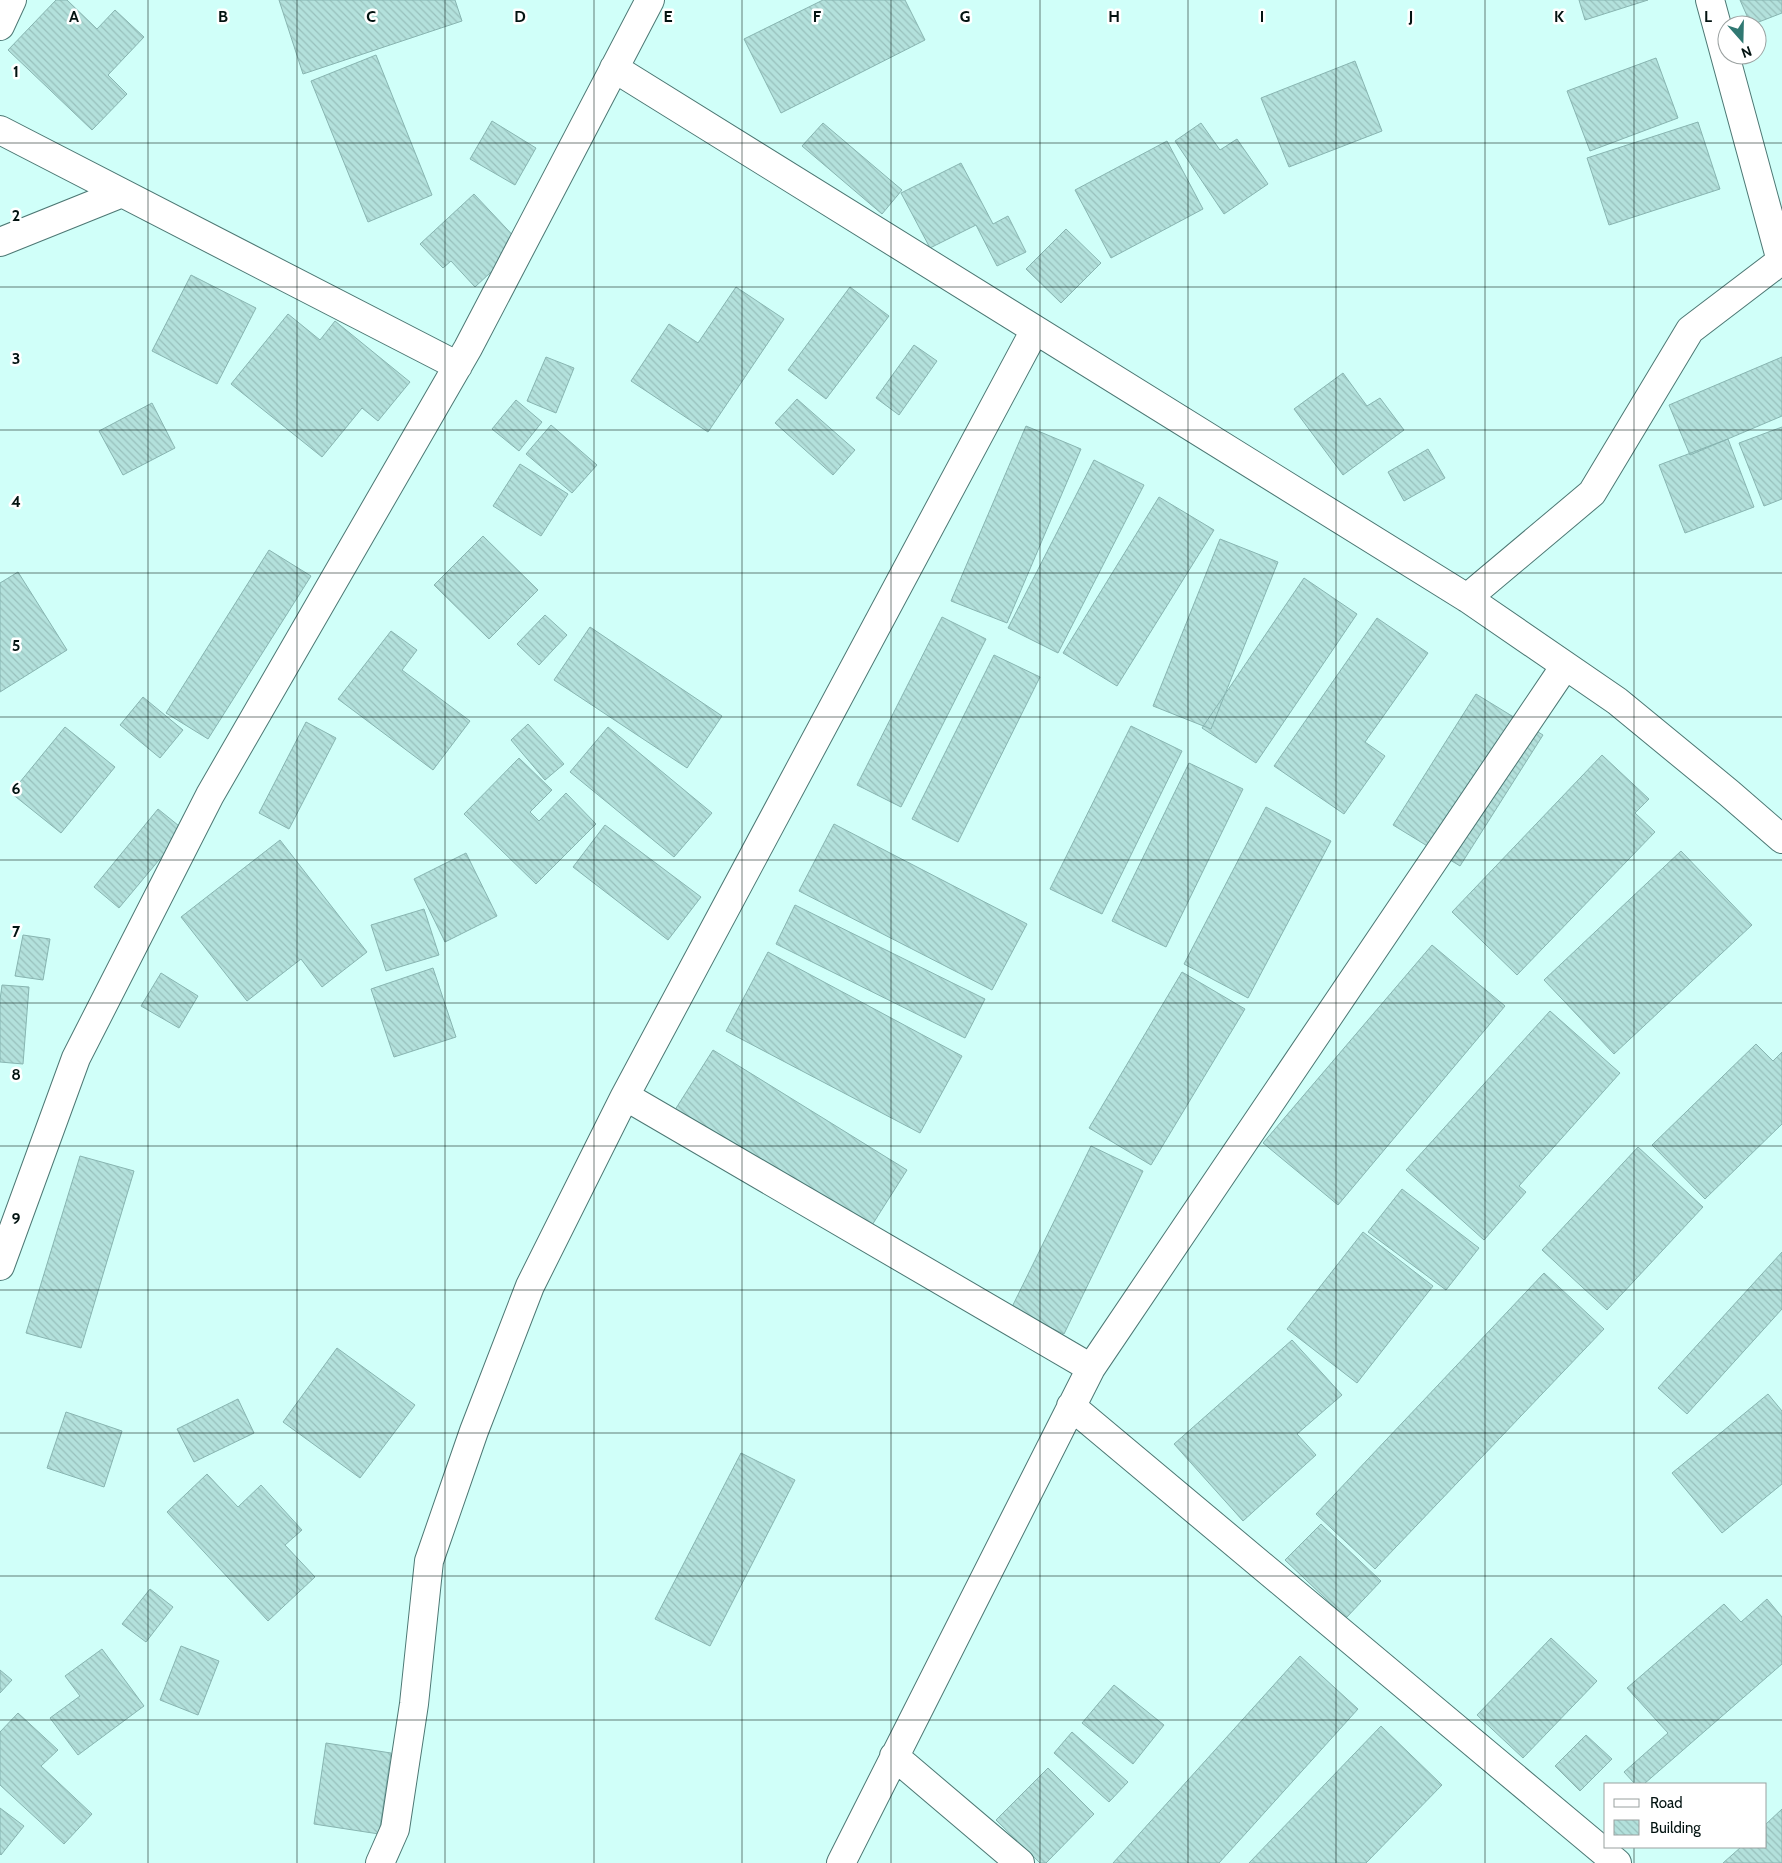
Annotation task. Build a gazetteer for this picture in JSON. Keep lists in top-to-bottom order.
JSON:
{
  "legend": ["Road", "Building"],
  "north": "bottom",
  "grid": {
    "columns": [
      "A",
      "B",
      "C",
      "D",
      "E",
      "F",
      "G",
      "H",
      "I",
      "J",
      "K",
      "L"
    ],
    "rows": [
      "1",
      "2",
      "3",
      "4",
      "5",
      "6",
      "7",
      "8",
      "9"
    ]
  }
}
